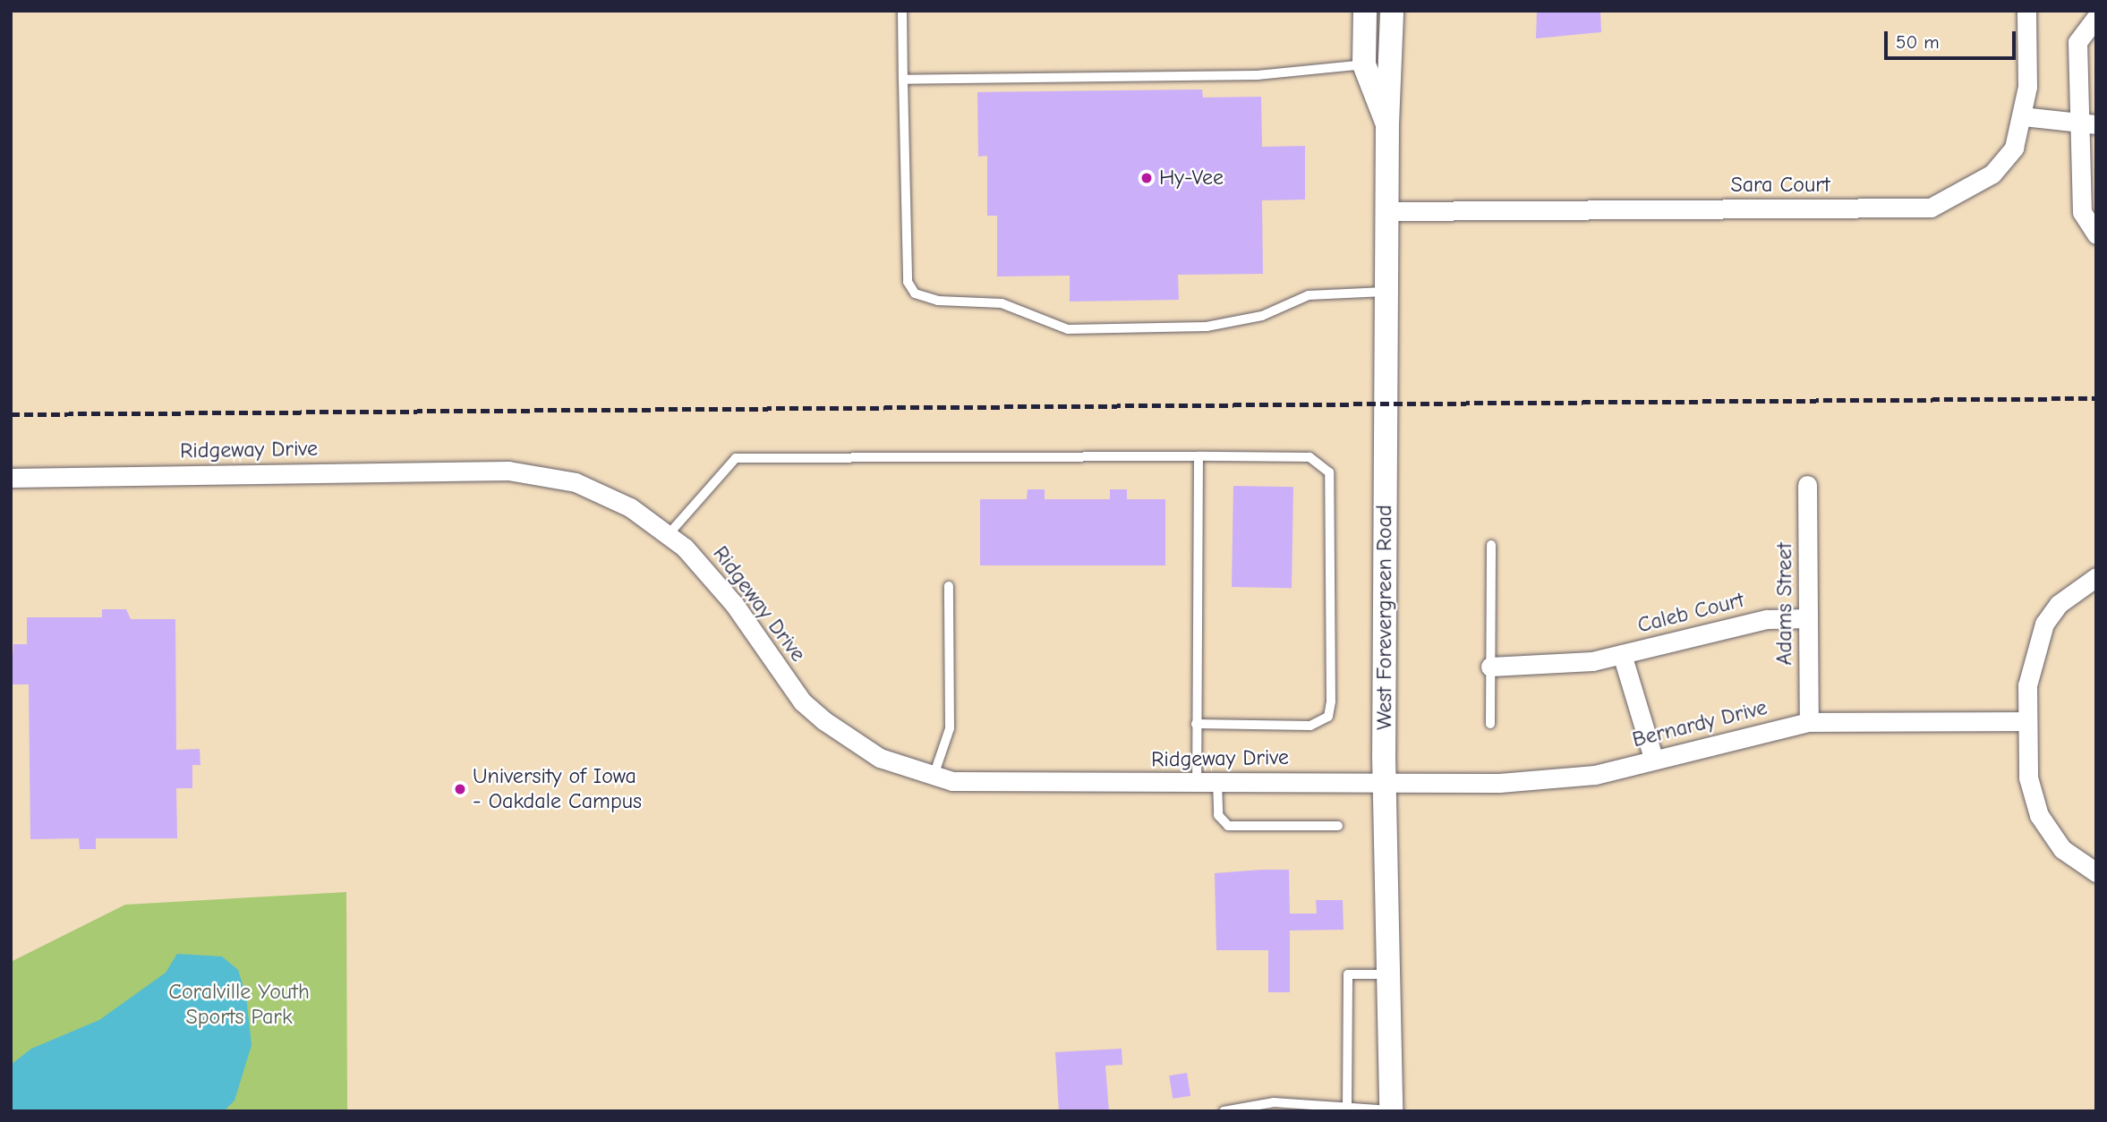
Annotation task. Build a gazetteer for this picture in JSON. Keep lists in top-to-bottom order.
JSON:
{
  "streets": {
    "street": [
      "Sara Court",
      "Ridgeway Drive",
      "Adams Street",
      "Caleb Court",
      "West Forevergreen Road",
      "Bernardy Drive"
    ]
  },
  "crossings": [
    ["Sara Court", "West Forevergreen Road"],
    ["Ridgeway Drive", "West Forevergreen Road"],
    ["Ridgeway Drive", "Bernardy Drive"],
    ["Adams Street", "Caleb Court"],
    ["Adams Street", "Bernardy Drive"],
    ["Caleb Court", "Bernardy Drive"],
    ["West Forevergreen Road", "Bernardy Drive"]
  ],
  "parks": ["Coralville Youth Sports Park"],
  "places": ["Hy-Vee", "University of Iowa - Oakdale Campus"],
  "scale_bar": "50 m"
}
